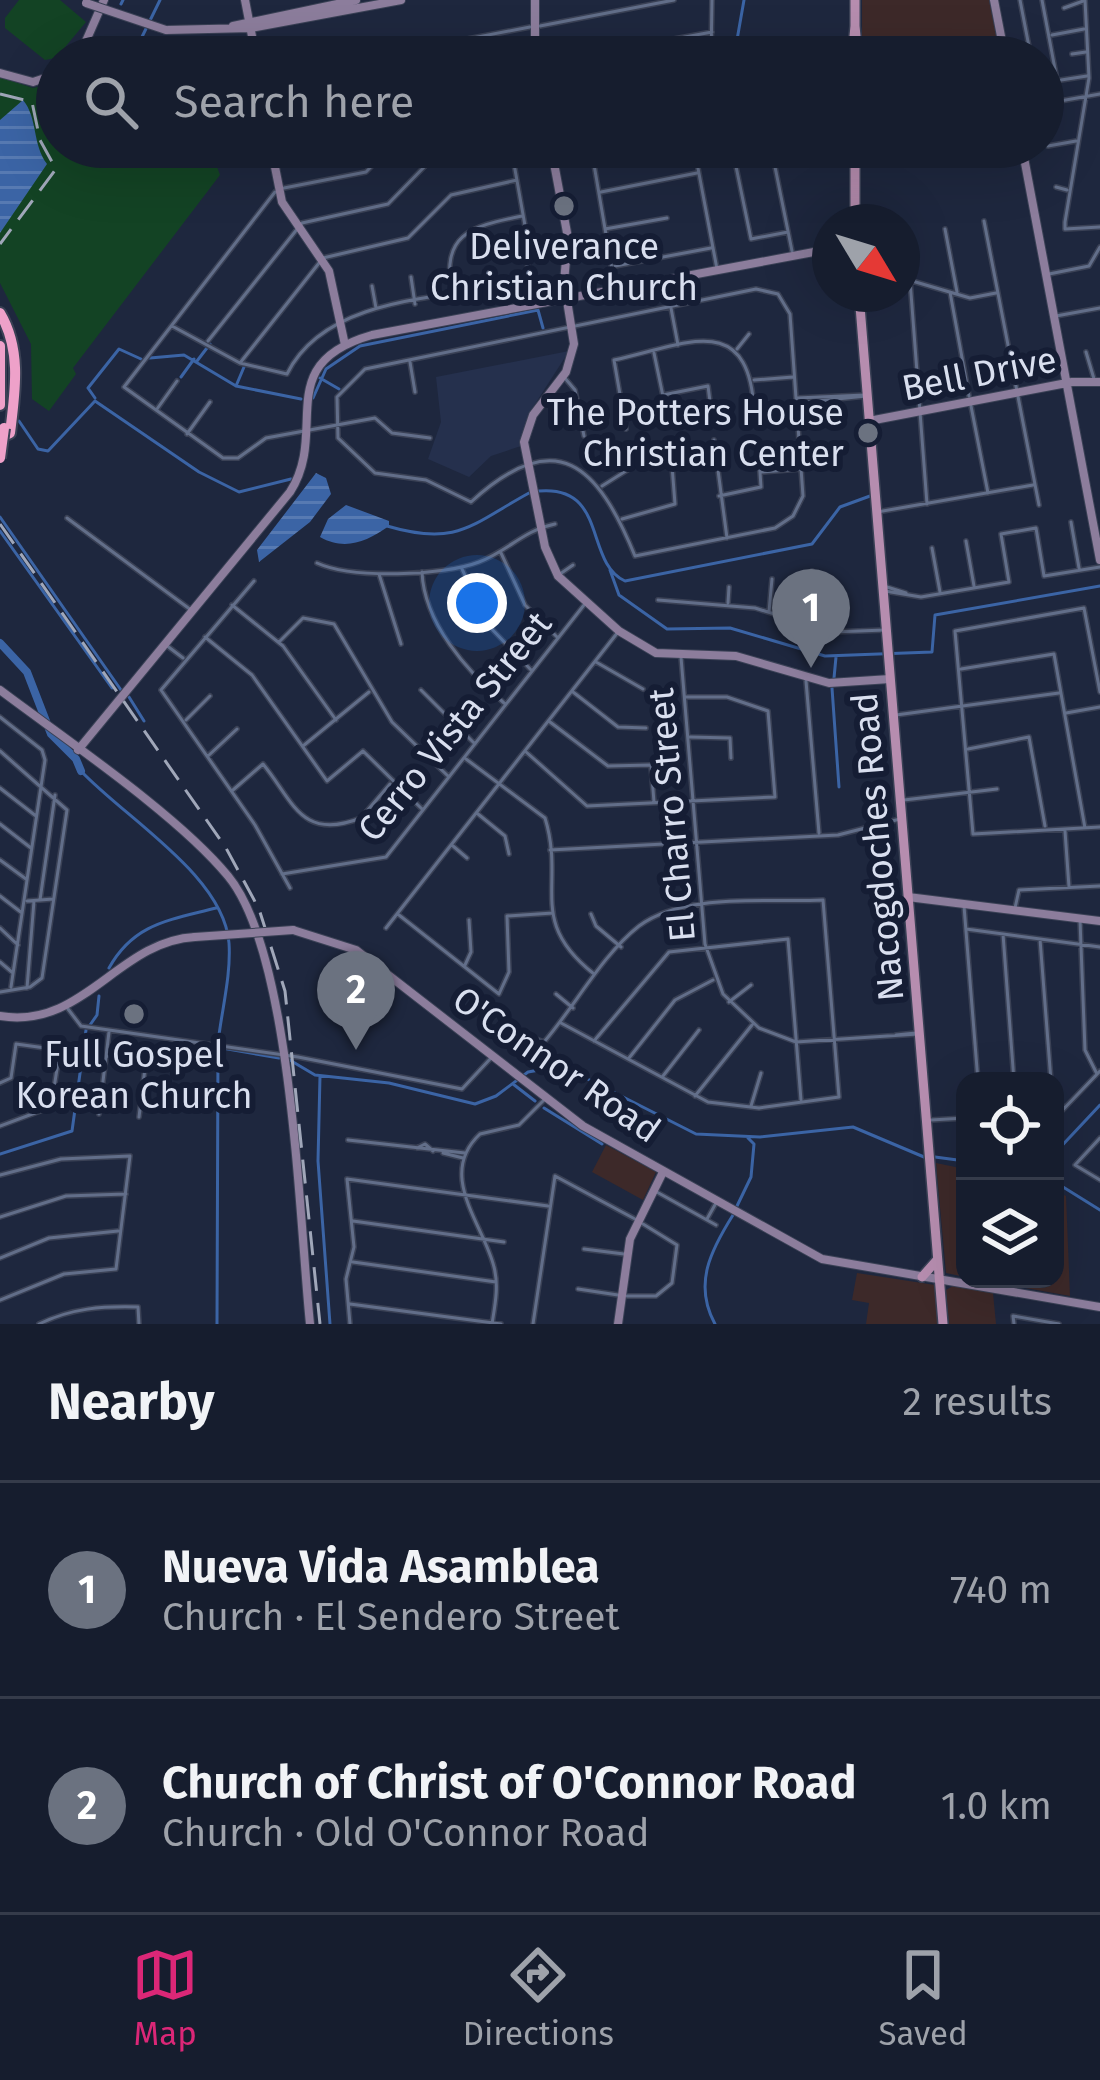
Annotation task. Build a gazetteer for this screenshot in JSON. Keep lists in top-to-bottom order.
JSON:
{
  "streets": {
    "main road": ["Nacogdoches Road"],
    "street": [
      "Bell Drive",
      "Cerro Vista Street",
      "El Charro Street",
      "O'Connor Road"
    ]
  },
  "crossings": [
    ["Bell Drive", "Nacogdoches Road"],
    ["El Charro Street", "Nacogdoches Road"],
    ["Nacogdoches Road", "O'Connor Road"]
  ],
  "places": ["Deliverance Christian Church", "The Potters House Christian Center", "Full Gospel Korean Church"],
  "north": "bottom right",
  "page": {
    "search": "Search here",
    "pins": ["1", "2"],
    "heading": ["Nearby", "2 results"],
    "list": [
      {
        "mark": "1",
        "name": "Nueva Vida Asamblea",
        "note": "Church · El Sendero Street",
        "value": "740 m"
      },
      {
        "mark": "2",
        "name": "Church of Christ of O'Connor Road",
        "note": "Church · Old O'Connor Road",
        "value": "1.0 km"
      }
    ],
    "nav": ["Map", "Directions", "Saved"]
  }
}
